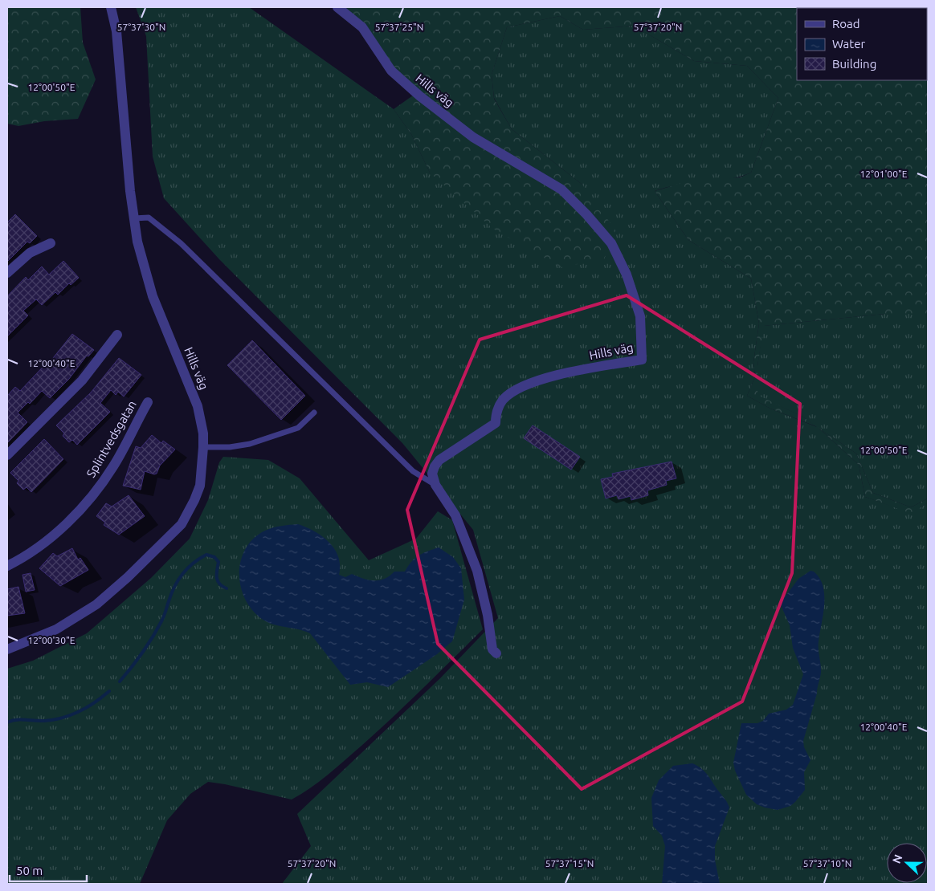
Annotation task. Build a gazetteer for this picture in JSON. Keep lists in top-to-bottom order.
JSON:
{
  "streets": {
    "street": ["Hills väg", "Splintvedsgatan"]
  },
  "legend": ["Road", "Water", "Building"],
  "scale_bar": "50 m",
  "north": "left",
  "coordinates": [
    "57°37'30\"N",
    "57°37'25\"N",
    "57°37'20\"N",
    "12°00'50\"E",
    "12°01'00\"E",
    "12°00'40\"E",
    "12°00'30\"E",
    "57°37'15\"N",
    "57°37'10\"N"
  ]
}
